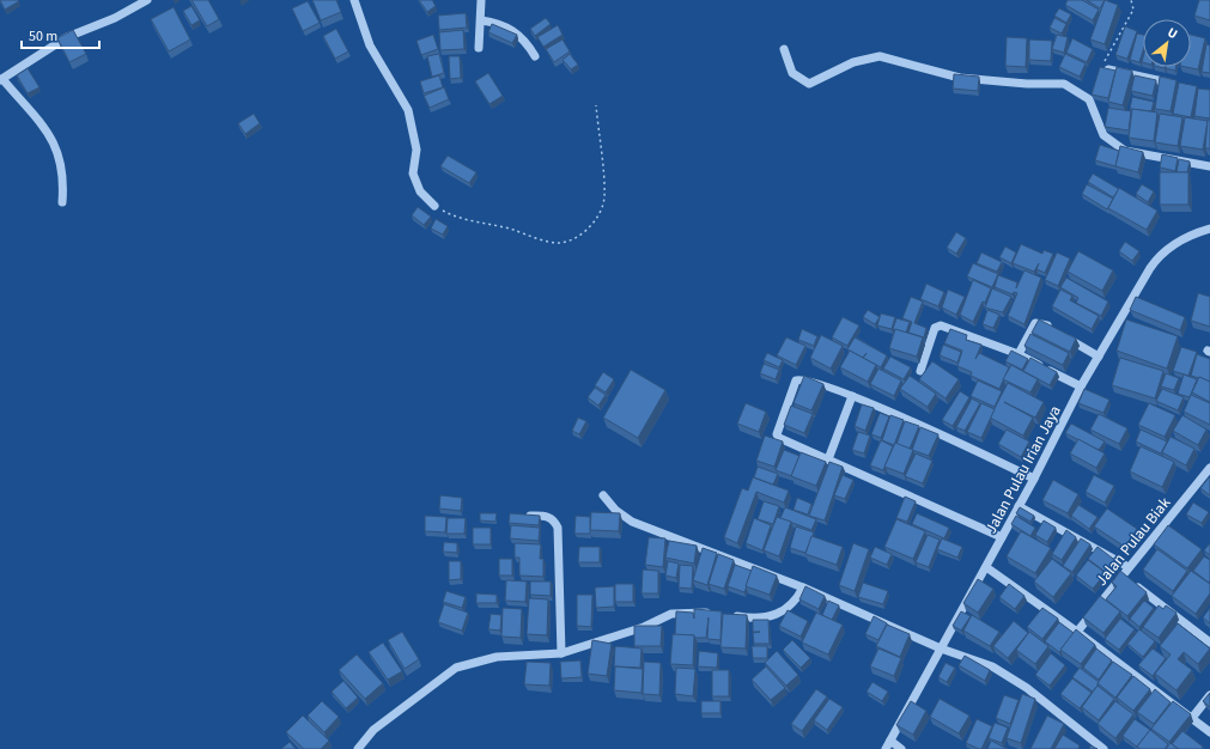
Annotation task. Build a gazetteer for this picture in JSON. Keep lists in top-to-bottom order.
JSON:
{
  "streets": {
    "street": ["Jalan Pulau Irian Jaya", "Jalan Pulau Biak"]
  },
  "scale_bar": "50 m",
  "north": "top right"
}
